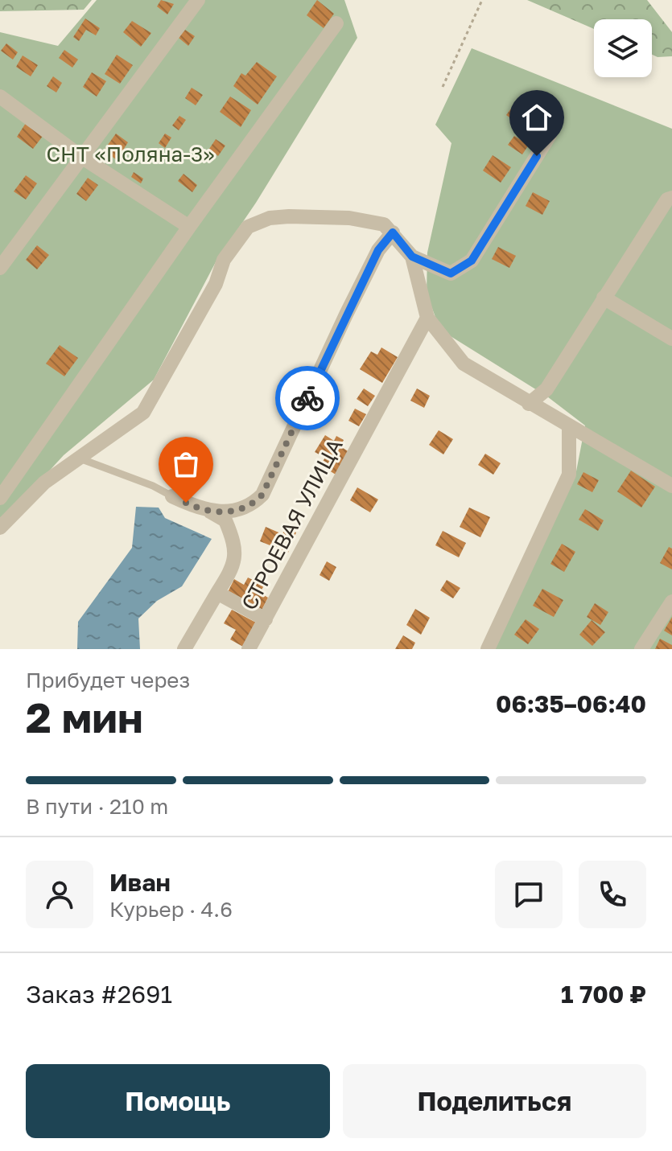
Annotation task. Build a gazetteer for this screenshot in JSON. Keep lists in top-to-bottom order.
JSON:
{
  "streets": {
    "street": ["СТРОЕВАЯ УЛИЦА"]
  },
  "parks": ["СНТ «Поляна-3»"],
  "page": {
    "heading": ["2 мин", "Прибудет через", "06:35–06:40"],
    "panel": [
      "Иван",
      "Курьер · 4.6",
      "Заказ #2691",
      "1 700 ₽"
    ],
    "bar": "В пути · 210 m",
    "buttons": ["Помощь", "Поделиться"]
  }
}
